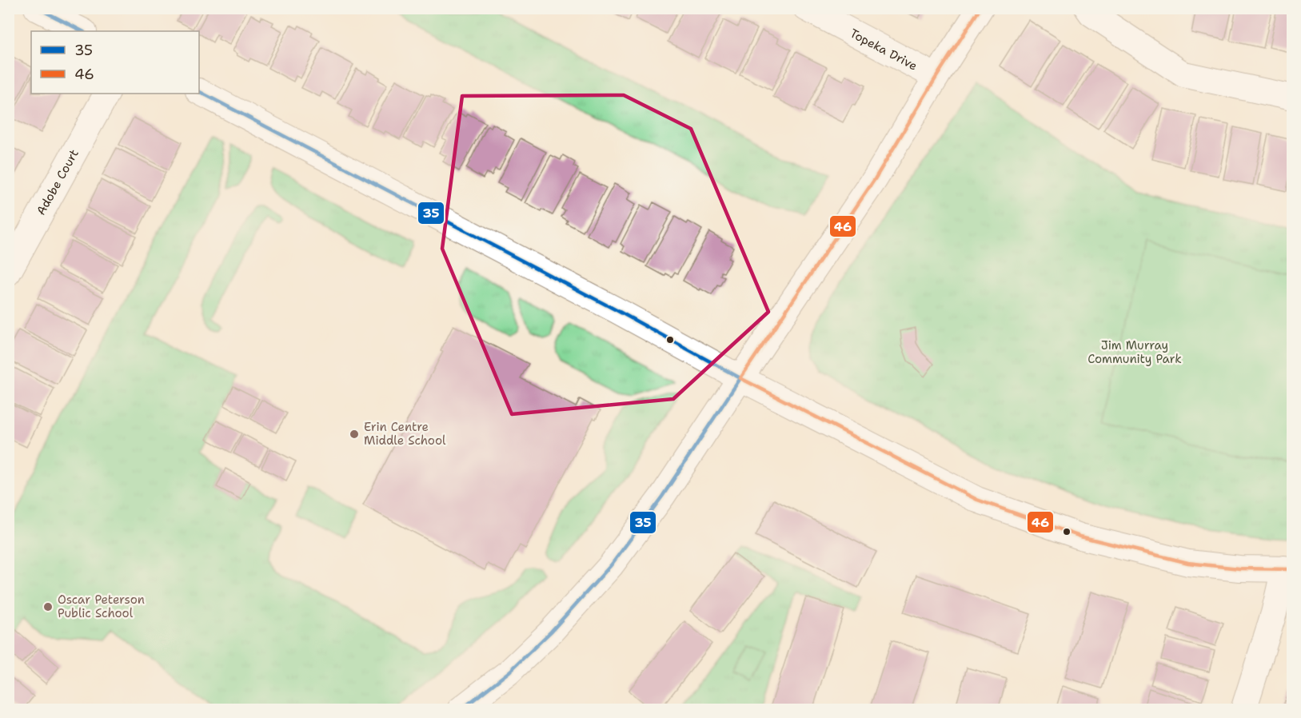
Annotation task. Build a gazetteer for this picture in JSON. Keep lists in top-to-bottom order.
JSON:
{
  "streets": {
    "street": ["Topeka Drive", "Adobe Court"]
  },
  "parks": ["Jim Murray Community Park"],
  "places": ["Erin Centre Middle School", "Oscar Peterson Public School"],
  "lines": ["transit line 35", "transit line 46"],
  "legend": ["35", "46"]
}
